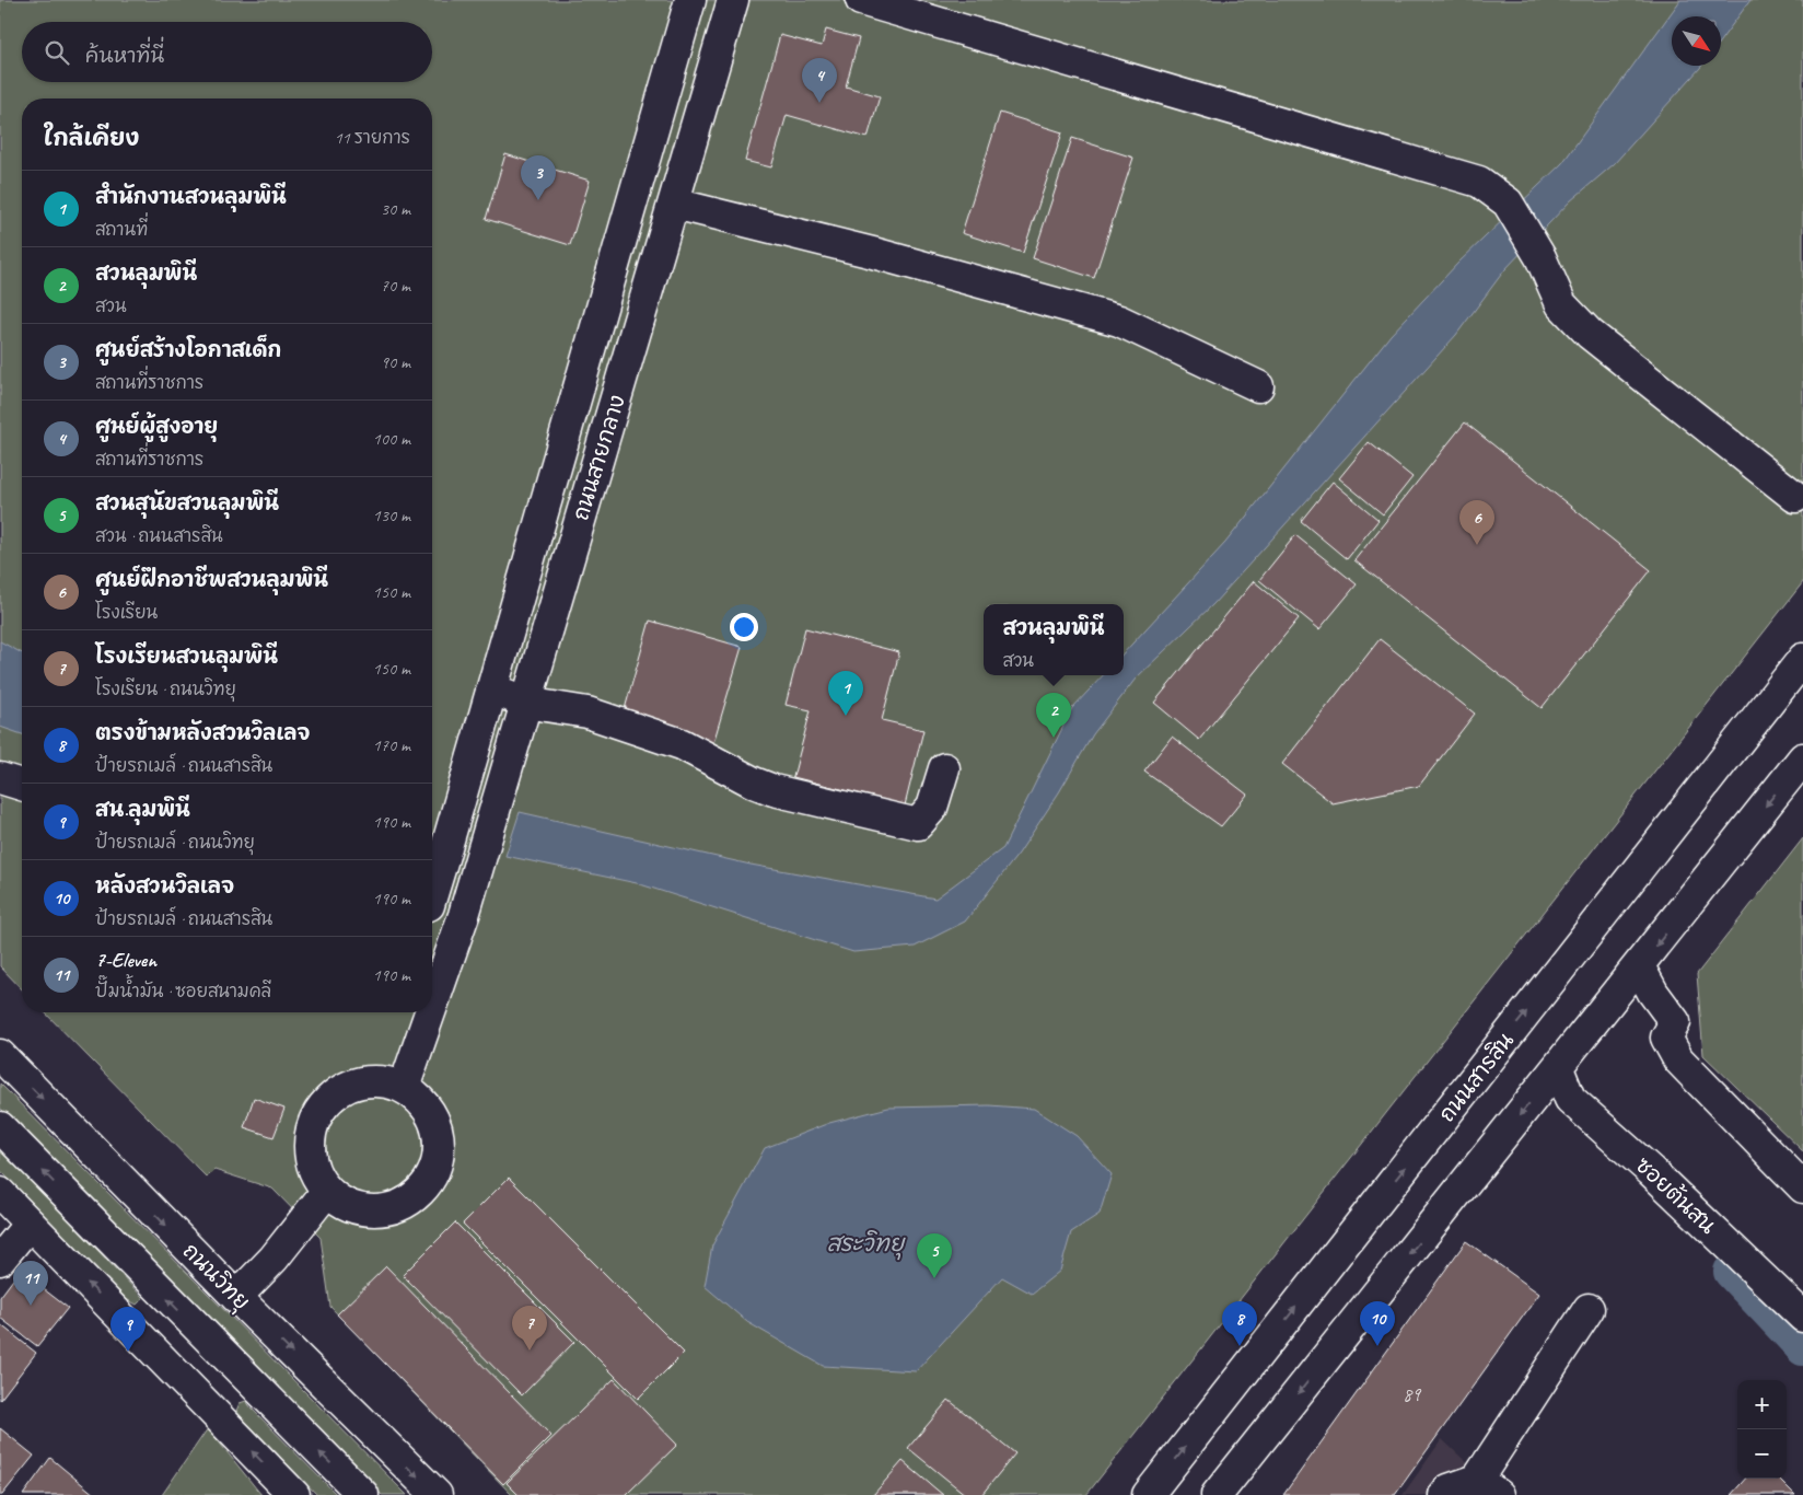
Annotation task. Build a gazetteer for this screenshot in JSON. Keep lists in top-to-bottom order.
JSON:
{
  "streets": {
    "street": [
      "ถนนสายกลาง",
      "ถนนสารสิน",
      "ซอยต้นสน",
      "ถนนวิทยุ"
    ]
  },
  "water": ["สระวิทยุ"],
  "house_numbers": ["89"],
  "north": "bottom right",
  "page": {
    "search": "ค้นหาที่นี่",
    "pins": [
      "4",
      "3",
      "6",
      "1",
      "2",
      "5",
      "11",
      "8",
      "10",
      "7",
      "9"
    ],
    "heading": ["ใกล้เคียง", "11 รายการ"],
    "list": [
      {
        "mark": "1",
        "name": "สำนักงานสวนลุมพินี",
        "note": "สถานที่",
        "value": "30 m"
      },
      {
        "mark": "2",
        "name": "สวนลุมพินี",
        "note": "สวน",
        "value": "70 m"
      },
      {
        "mark": "3",
        "name": "ศูนย์สร้างโอกาสเด็ก",
        "note": "สถานที่ราชการ",
        "value": "90 m"
      },
      {
        "mark": "4",
        "name": "ศูนย์ผู้สูงอายุ",
        "note": "สถานที่ราชการ",
        "value": "100 m"
      },
      {
        "mark": "5",
        "name": "สวนสุนัขสวนลุมพินี",
        "note": "สวน · ถนนสารสิน",
        "value": "130 m"
      },
      {
        "mark": "6",
        "name": "ศูนย์ฝึกอาชีพสวนลุมพินี",
        "note": "โรงเรียน",
        "value": "150 m"
      },
      {
        "mark": "7",
        "name": "โรงเรียนสวนลุมพินี",
        "note": "โรงเรียน · ถนนวิทยุ",
        "value": "150 m"
      },
      {
        "mark": "8",
        "name": "ตรงข้ามหลังสวนวิลเลจ",
        "note": "ป้ายรถเมล์ · ถนนสารสิน",
        "value": "170 m"
      },
      {
        "mark": "9",
        "name": "สน.ลุมพินี",
        "note": "ป้ายรถเมล์ · ถนนวิทยุ",
        "value": "190 m"
      },
      {
        "mark": "10",
        "name": "หลังสวนวิลเลจ",
        "note": "ป้ายรถเมล์ · ถนนสารสิน",
        "value": "190 m"
      },
      {
        "mark": "11",
        "name": "7-Eleven",
        "note": "ปั๊มน้ำมัน · ซอยสนามคลี",
        "value": "190 m"
      }
    ],
    "popup": ["สวนลุมพินี", "สวน"],
    "map_buttons": ["+", "−"]
  }
}
